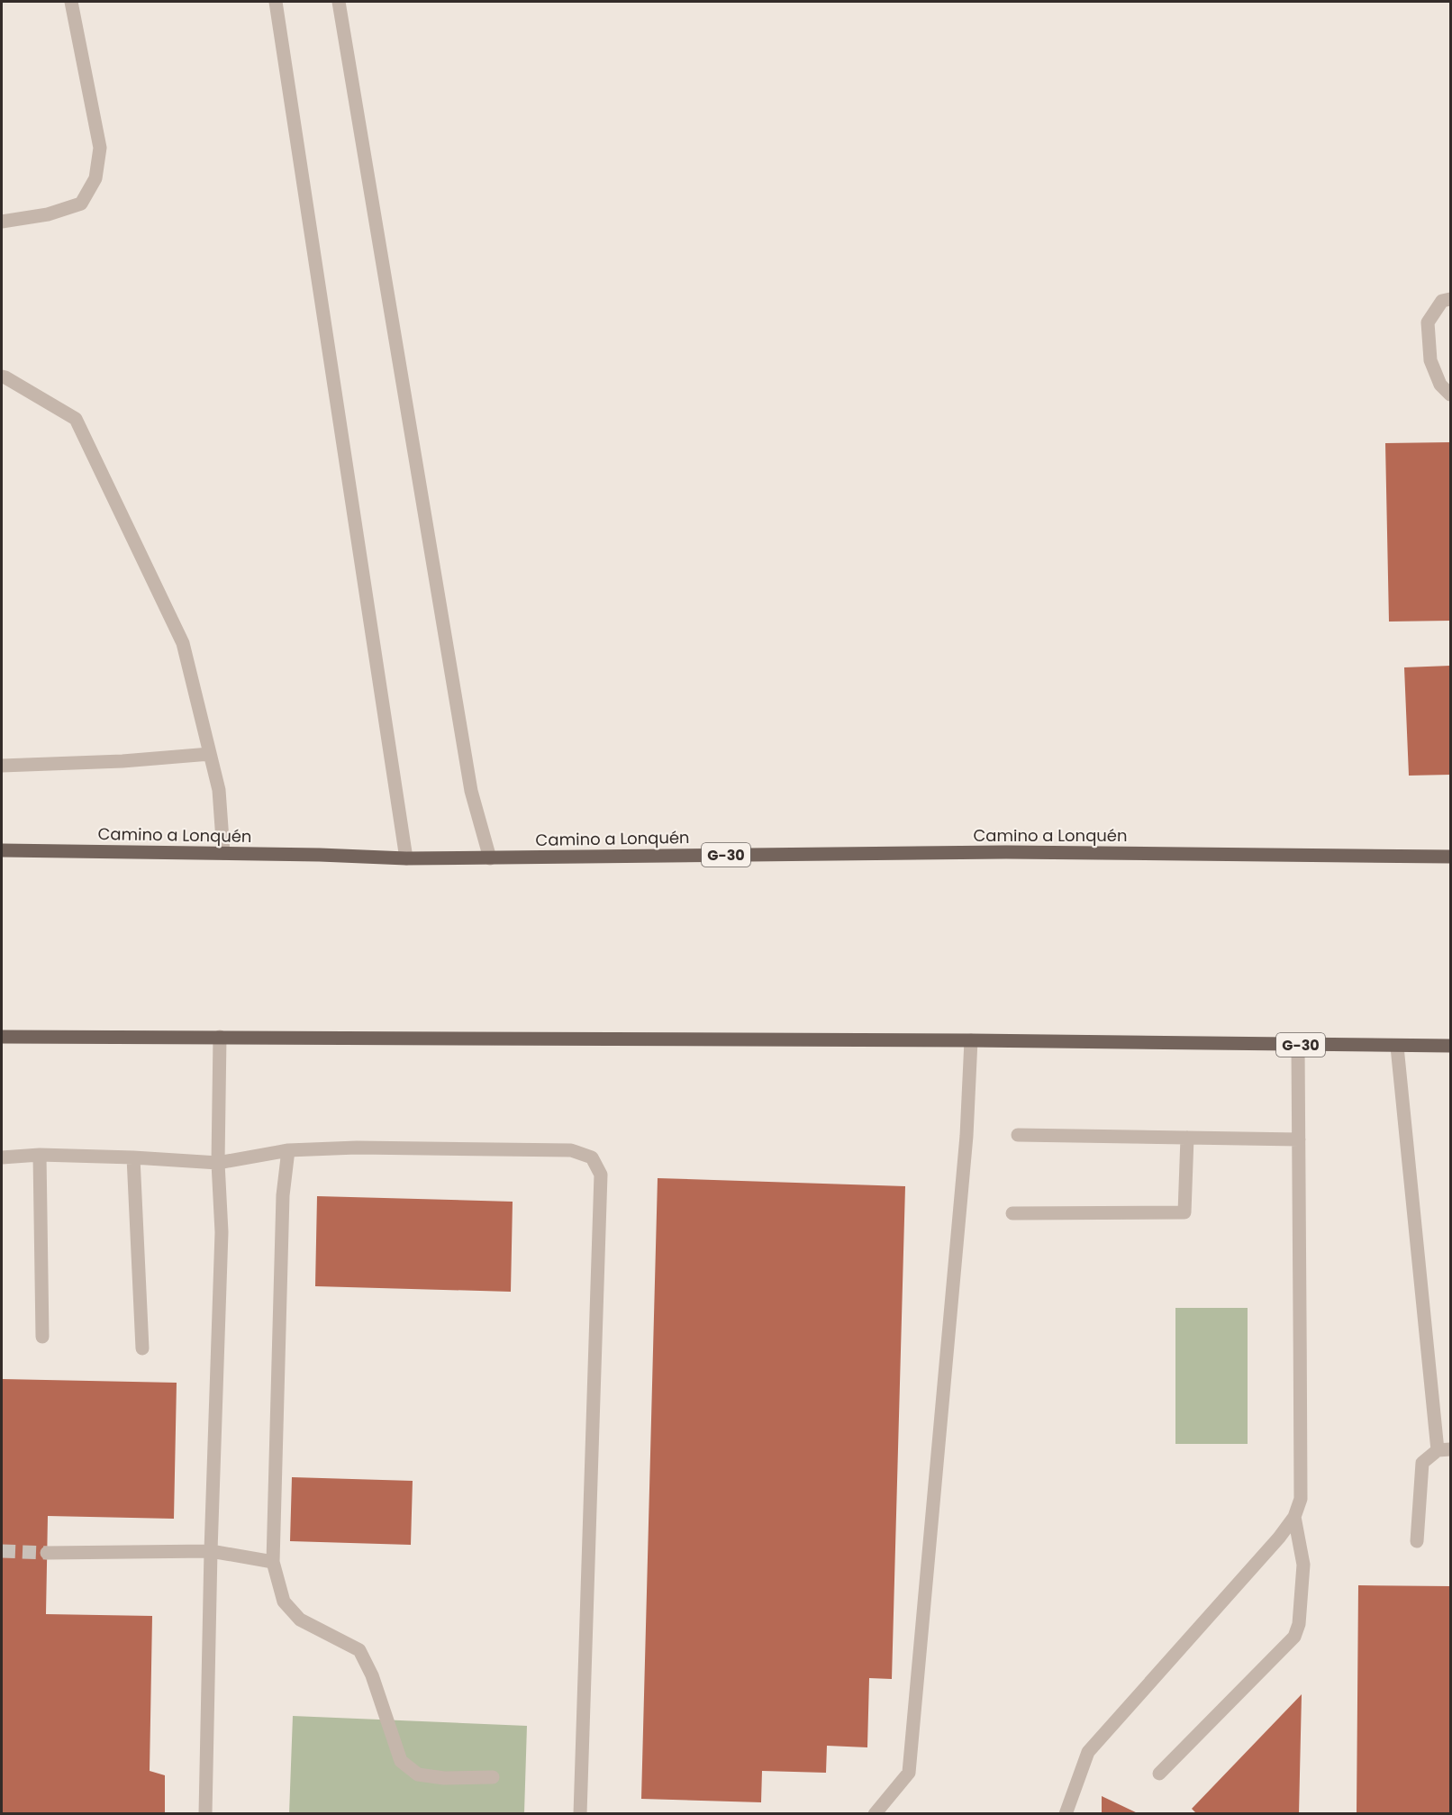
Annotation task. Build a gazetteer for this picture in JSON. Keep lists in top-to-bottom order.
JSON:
{
  "streets": {
    "main road": ["Camino a Lonquén", "G-30"]
  }
}
